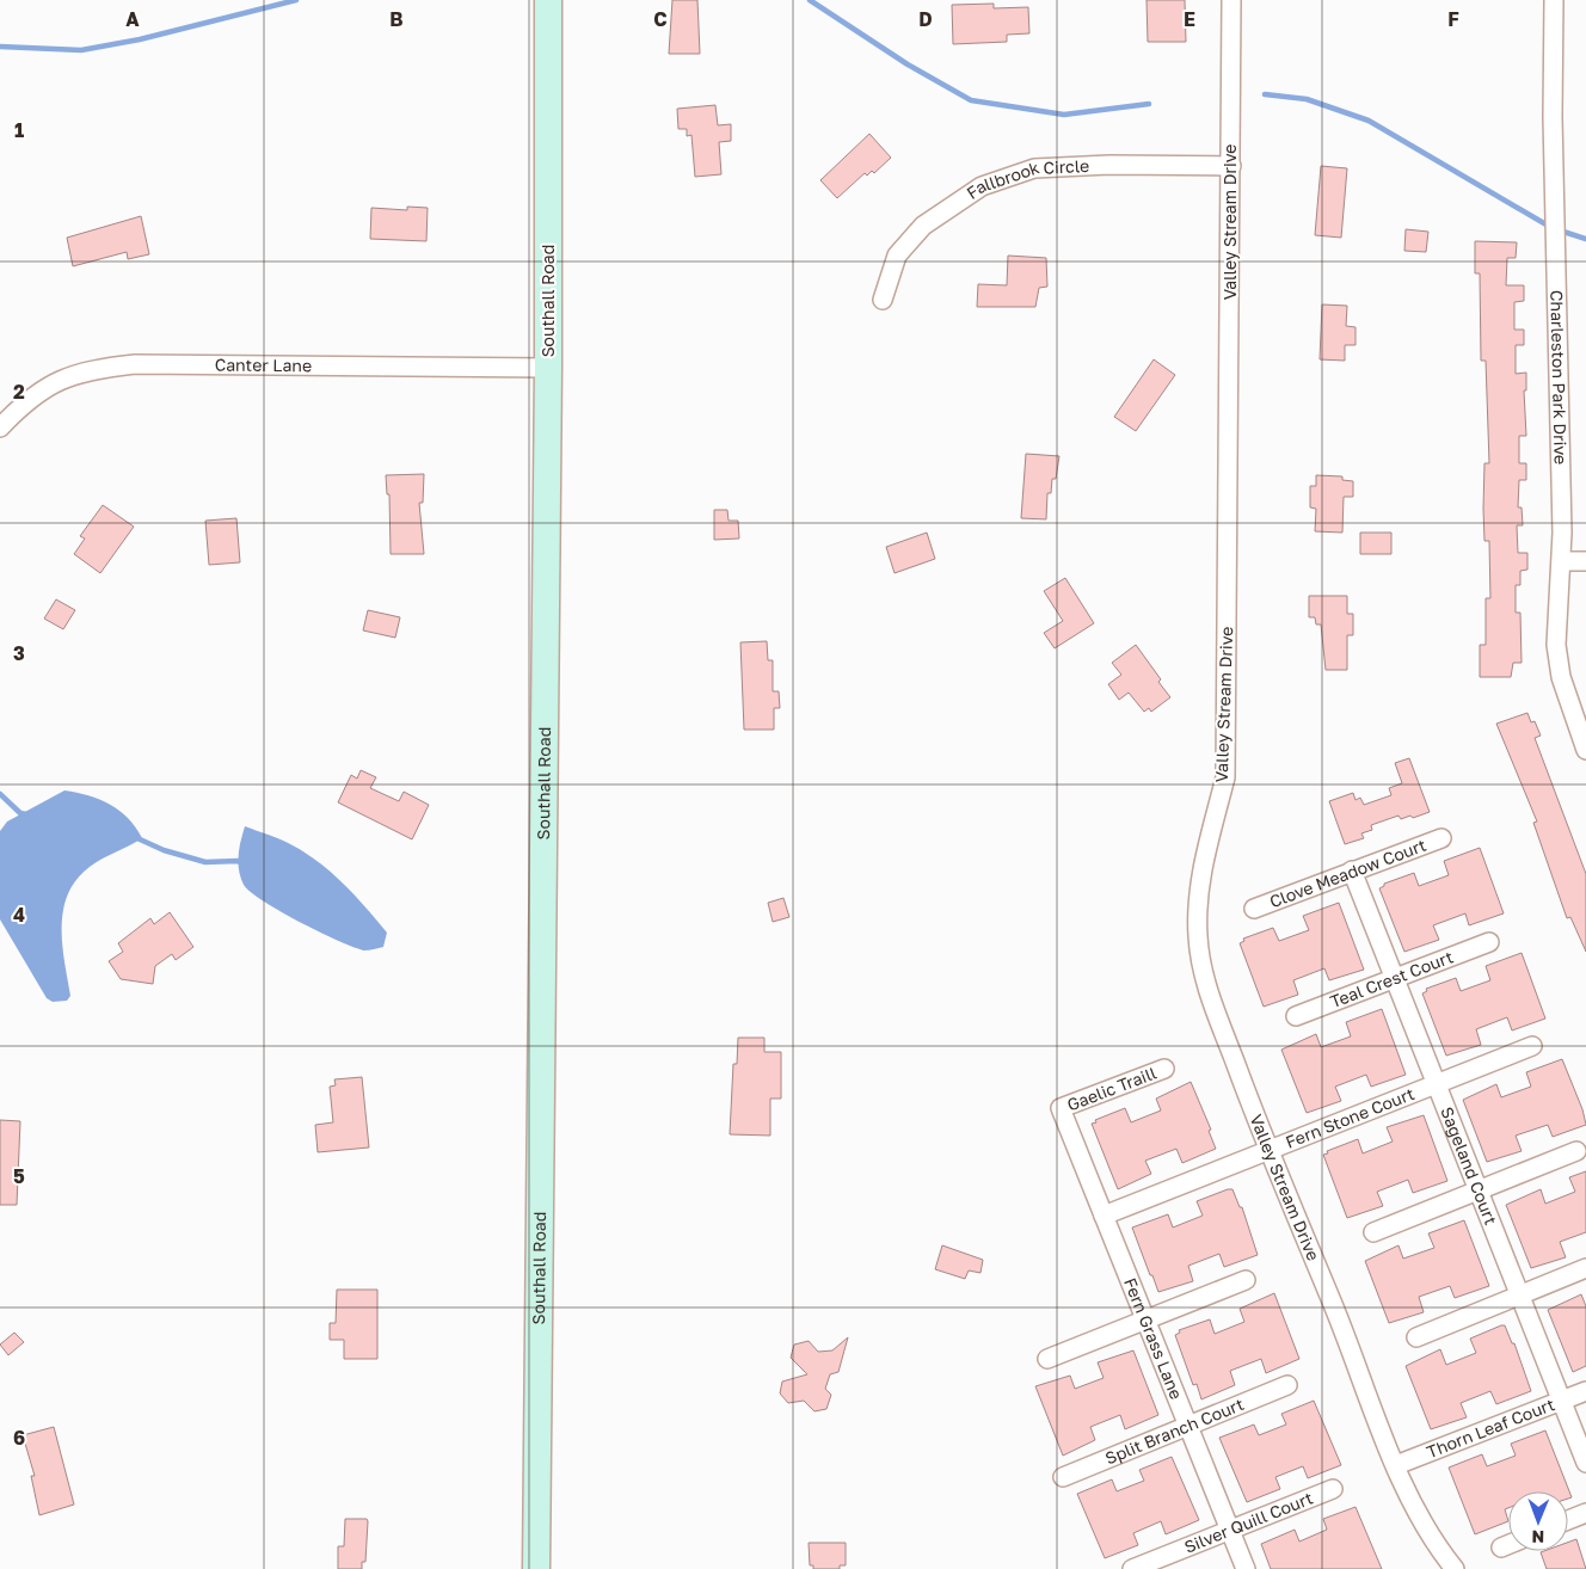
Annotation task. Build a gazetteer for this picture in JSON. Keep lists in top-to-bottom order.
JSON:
{
  "streets": {
    "street": [
      "Fallbrook Circle",
      "Valley Stream Drive",
      "Southall Road",
      "Canter Lane",
      "Charleston Park Drive",
      "Clove Meadow Court",
      "Teal Crest Court",
      "Gaelic Traill",
      "Fern Stone Court",
      "Sageland Court",
      "Fern Grass Lane",
      "Thorn Leaf Court",
      "Split Branch Court",
      "Silver Quill Court"
    ]
  },
  "crossings": [
    ["Fallbrook Circle", "Valley Stream Drive"],
    ["Valley Stream Drive", "Fern Stone Court"],
    ["Valley Stream Drive", "Thorn Leaf Court"],
    ["Southall Road", "Canter Lane"],
    ["Clove Meadow Court", "Sageland Court"],
    ["Teal Crest Court", "Sageland Court"],
    ["Gaelic Traill", "Fern Grass Lane"],
    ["Fern Stone Court", "Sageland Court"],
    ["Fern Stone Court", "Fern Grass Lane"],
    ["Sageland Court", "Thorn Leaf Court"],
    ["Fern Grass Lane", "Split Branch Court"],
    ["Fern Grass Lane", "Silver Quill Court"]
  ],
  "north": "bottom",
  "grid": {
    "columns": [
      "A",
      "B",
      "C",
      "D",
      "E",
      "F"
    ],
    "rows": [
      "1",
      "2",
      "3",
      "4",
      "5",
      "6"
    ]
  }
}
